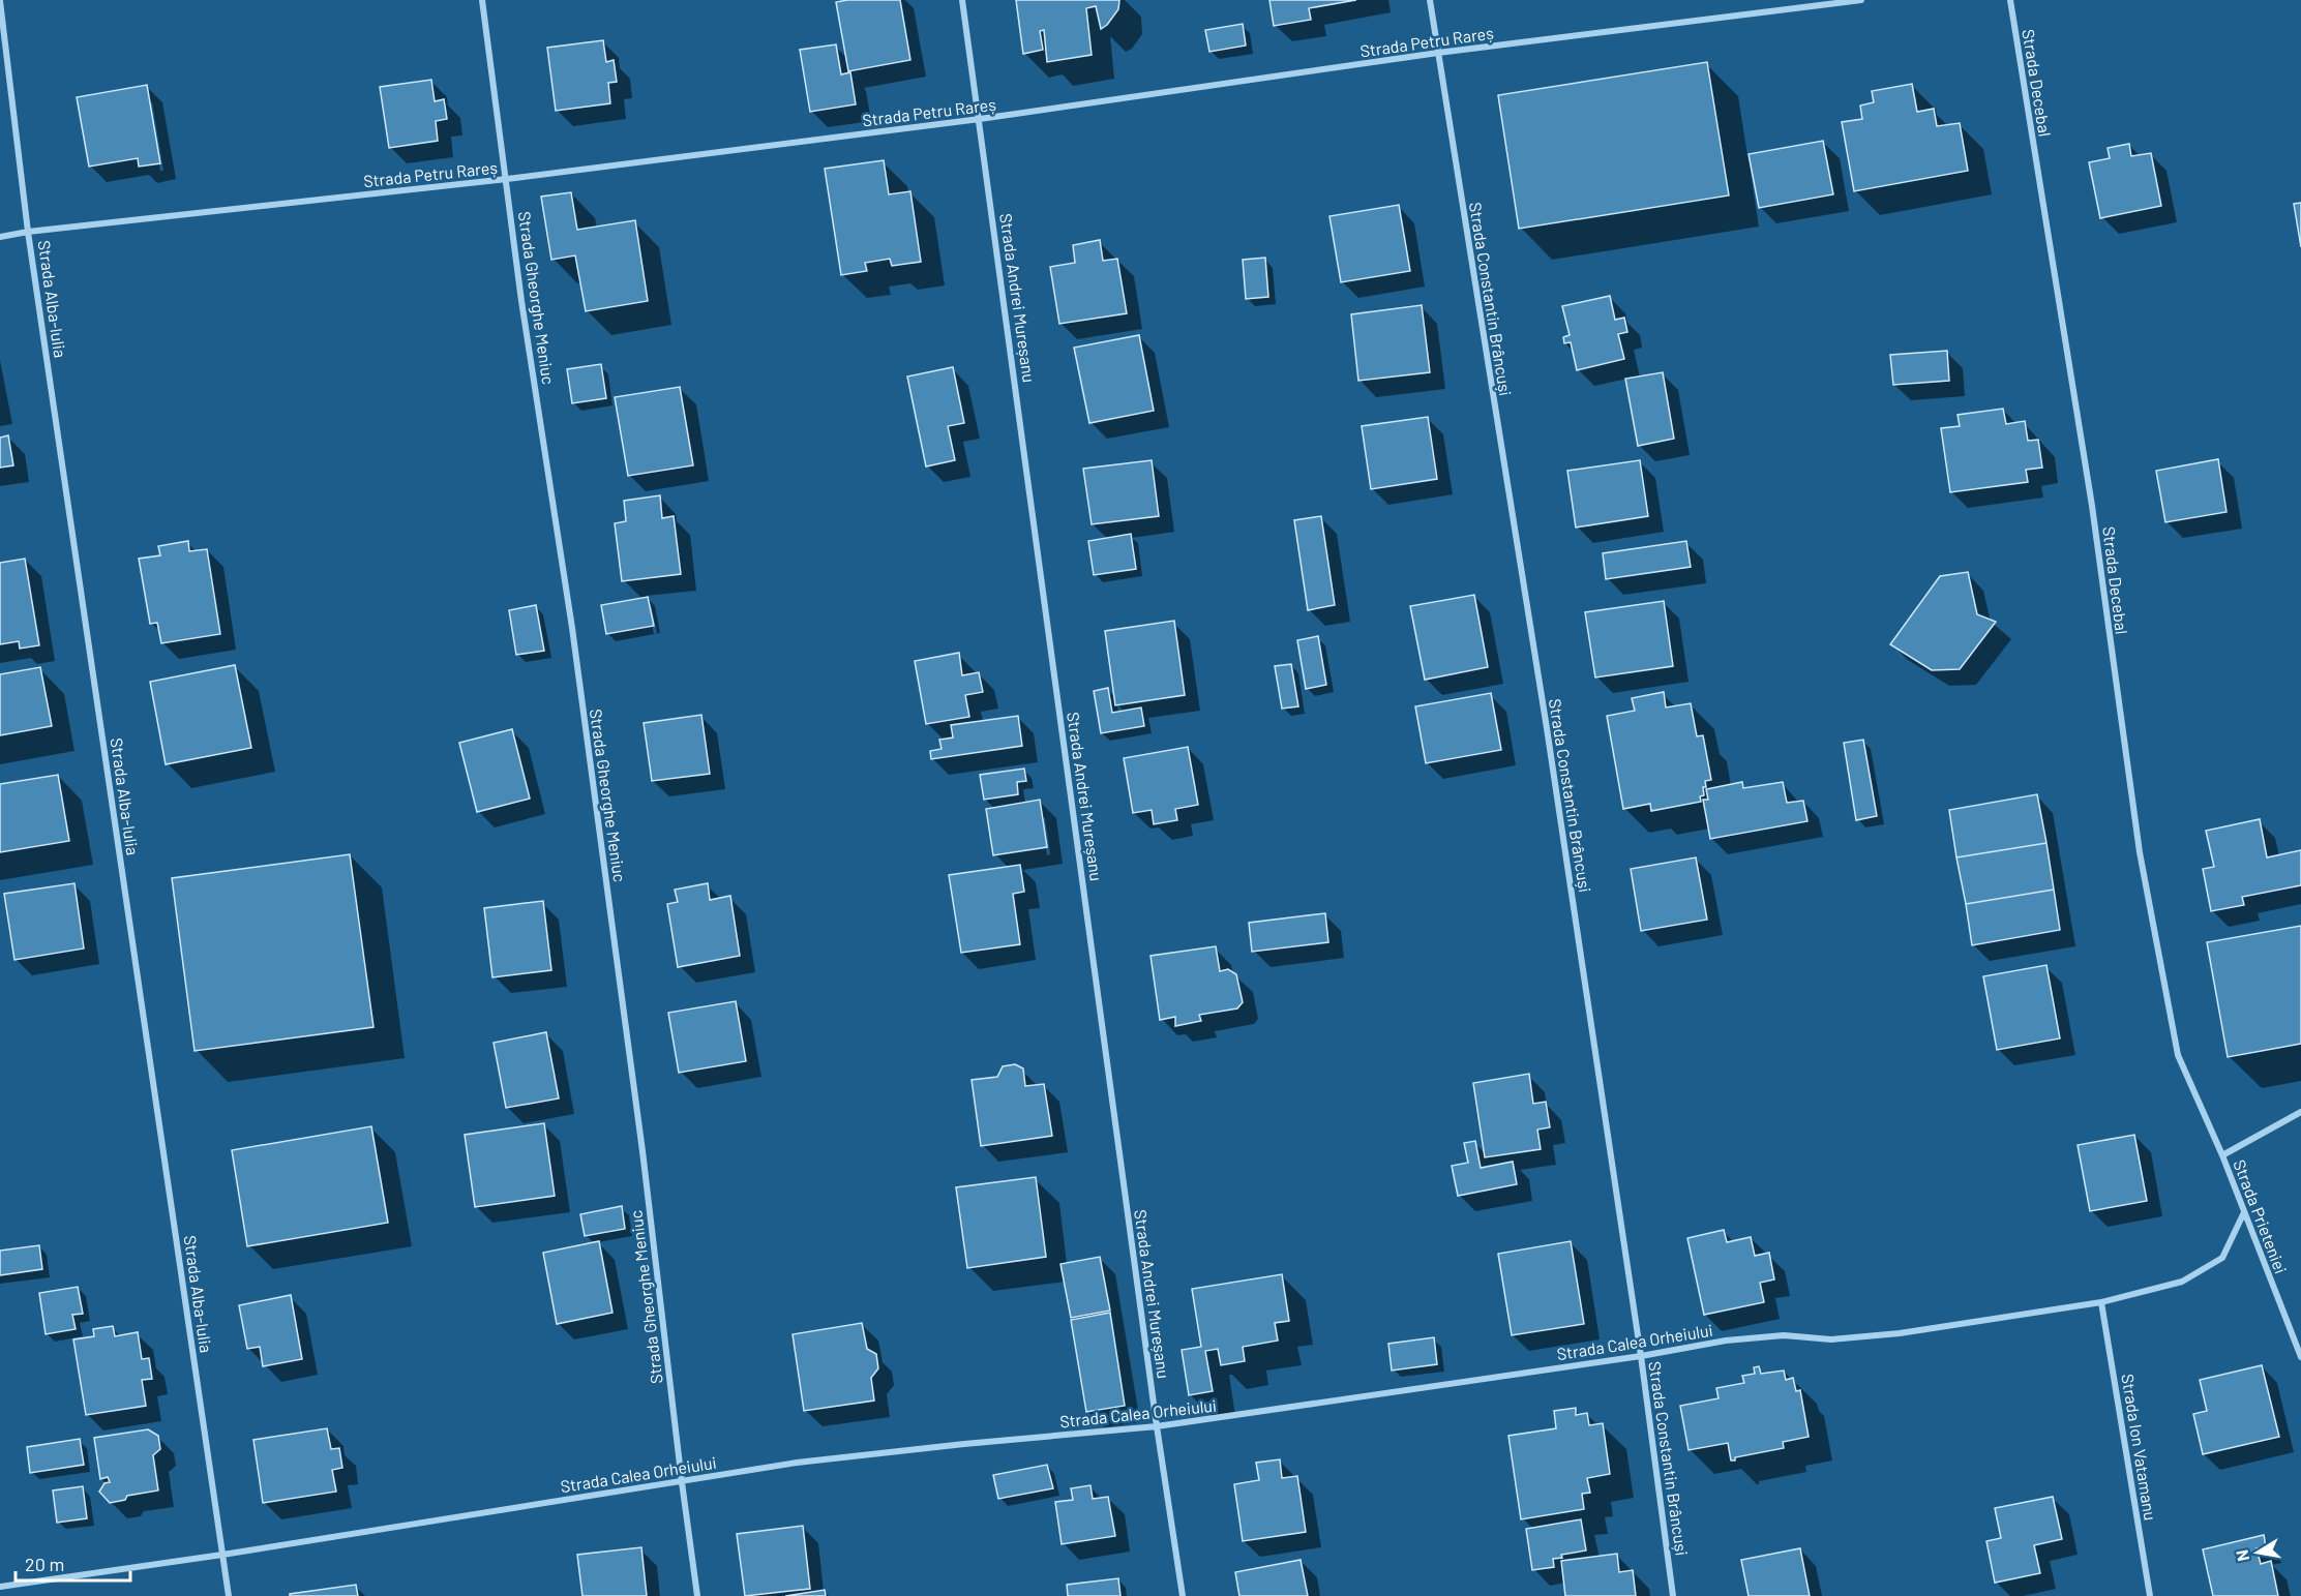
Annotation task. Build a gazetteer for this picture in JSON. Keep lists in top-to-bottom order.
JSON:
{
  "streets": {
    "street": [
      "Strada Petru Rareș",
      "Strada Decebal",
      "Strada Gheorghe Meniuc",
      "Strada Andrei Mureșanu",
      "Strada Alba-Iulia",
      "Strada Constantin Brâncuși",
      "Strada Prieteniei",
      "Strada Calea Orheiului",
      "Strada Ion Vatamanu"
    ]
  },
  "crossings": [
    ["Strada Petru Rareș", "Strada Gheorghe Meniuc"],
    ["Strada Petru Rareș", "Strada Andrei Mureșanu"],
    ["Strada Petru Rareș", "Strada Alba-Iulia"],
    ["Strada Petru Rareș", "Strada Constantin Brâncuși"],
    ["Strada Decebal", "Strada Prieteniei"],
    ["Strada Gheorghe Meniuc", "Strada Calea Orheiului"],
    ["Strada Andrei Mureșanu", "Strada Calea Orheiului"],
    ["Strada Alba-Iulia", "Strada Calea Orheiului"],
    ["Strada Constantin Brâncuși", "Strada Calea Orheiului"],
    ["Strada Prieteniei", "Strada Calea Orheiului"],
    ["Strada Calea Orheiului", "Strada Ion Vatamanu"]
  ],
  "scale_bar": "20 m",
  "north": "left"
}
